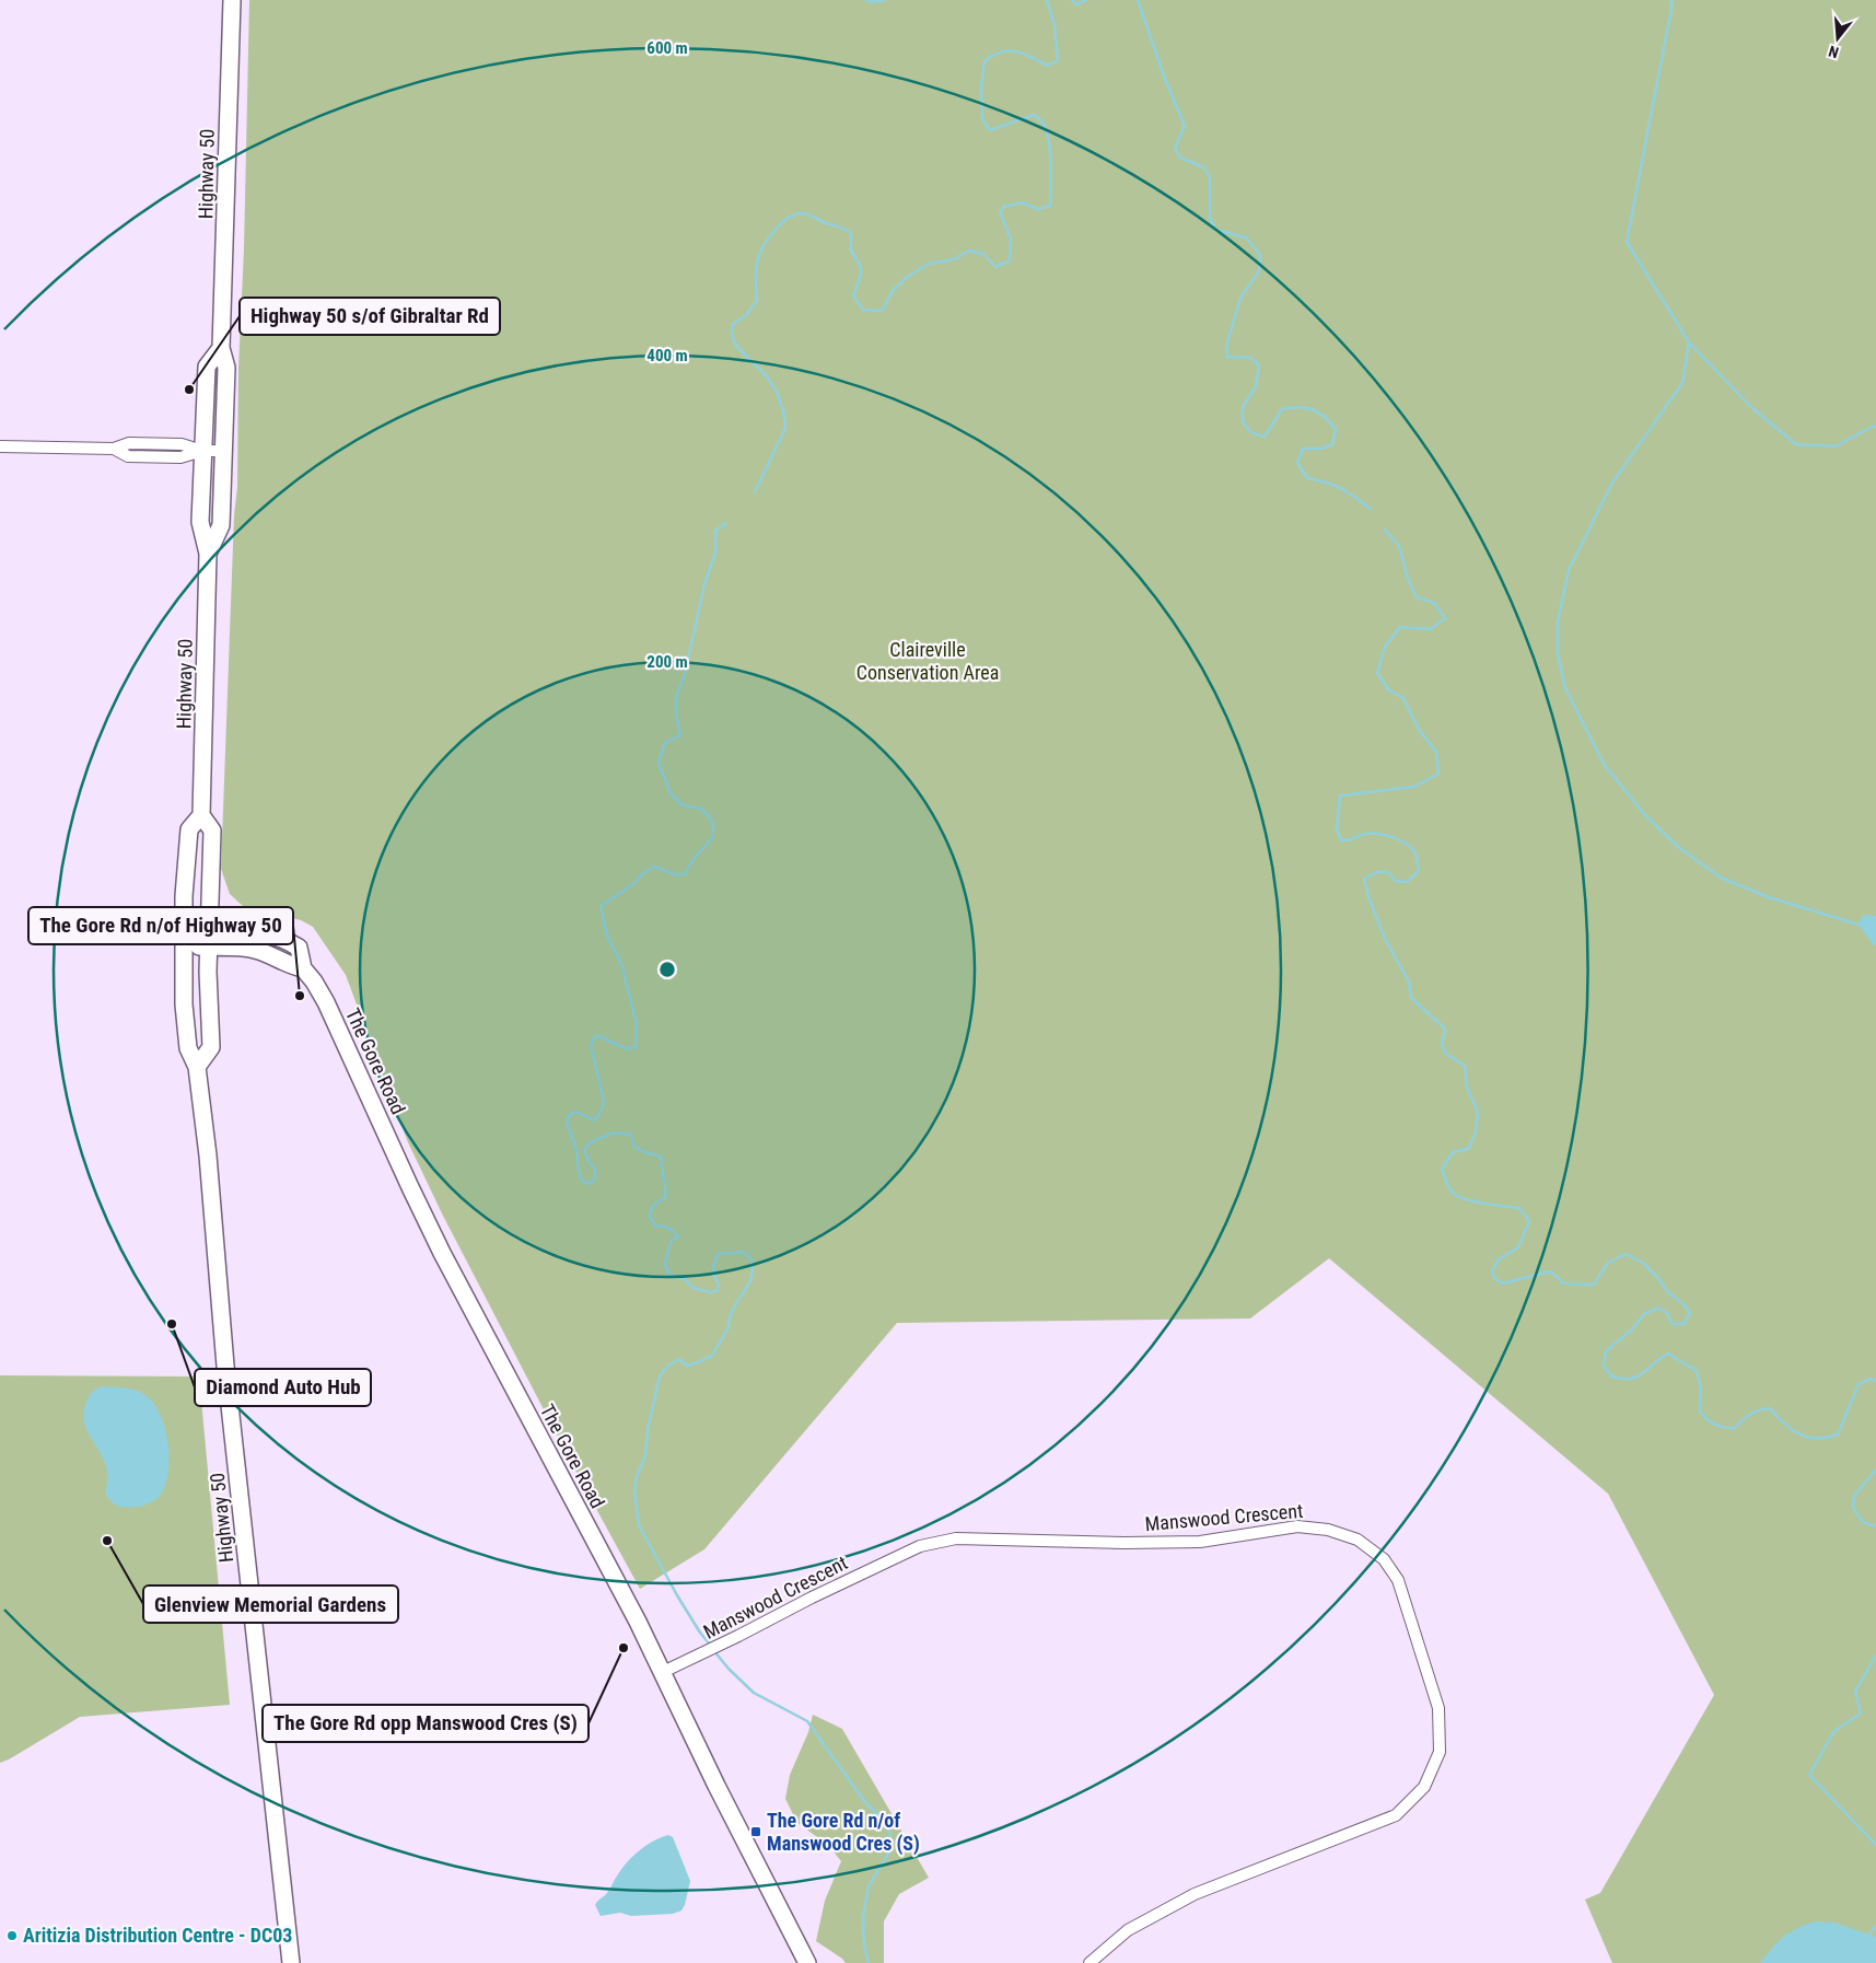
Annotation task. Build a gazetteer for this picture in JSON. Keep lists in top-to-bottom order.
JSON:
{
  "streets": {
    "main road": ["Highway 50", "The Gore Road"],
    "street": ["Manswood Crescent"]
  },
  "crossings": [
    ["Highway 50", "The Gore Road"],
    ["The Gore Road", "Manswood Crescent"]
  ],
  "parks": ["Claireville Conservation Area"],
  "places": {
    "other": [
      "Highway 50 s/of Gibraltar Rd",
      "The Gore Rd n/of Highway 50",
      "Diamond Auto Hub",
      "Glenview Memorial Gardens",
      "The Gore Rd opp Manswood Cres (S)",
      "Aritizia Distribution Centre - DC03"
    ],
    "transit": ["The Gore Rd n/of Manswood Cres (S)"]
  },
  "north": "bottom",
  "rings": ["600 m", "400 m", "200 m"]
}
